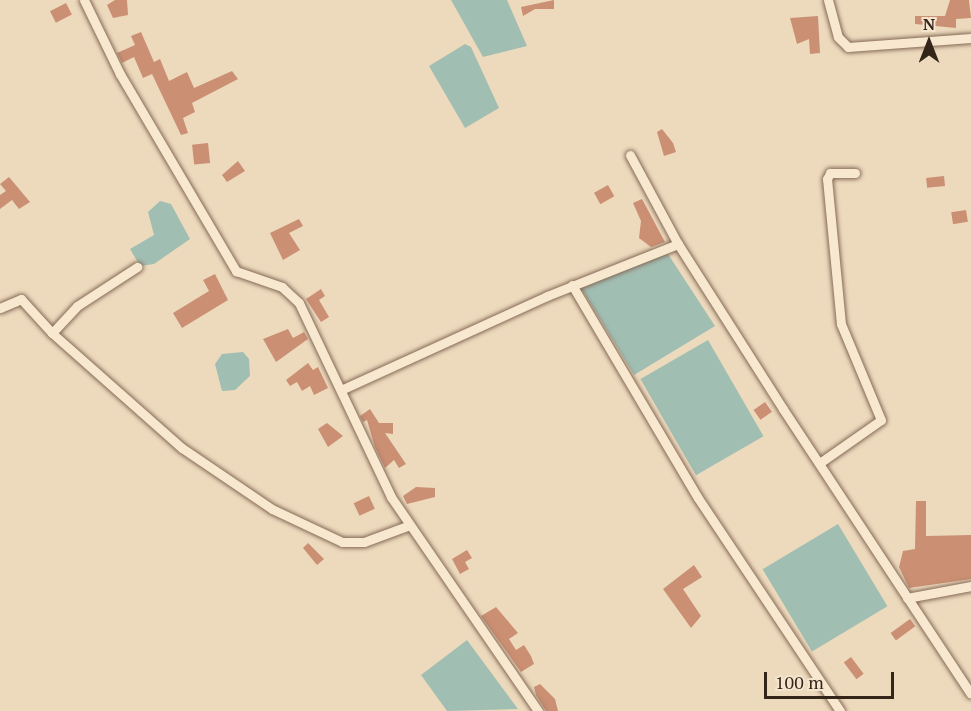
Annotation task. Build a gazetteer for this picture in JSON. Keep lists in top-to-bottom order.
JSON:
{
  "scale_bar": "100 m",
  "north": "top"
}
